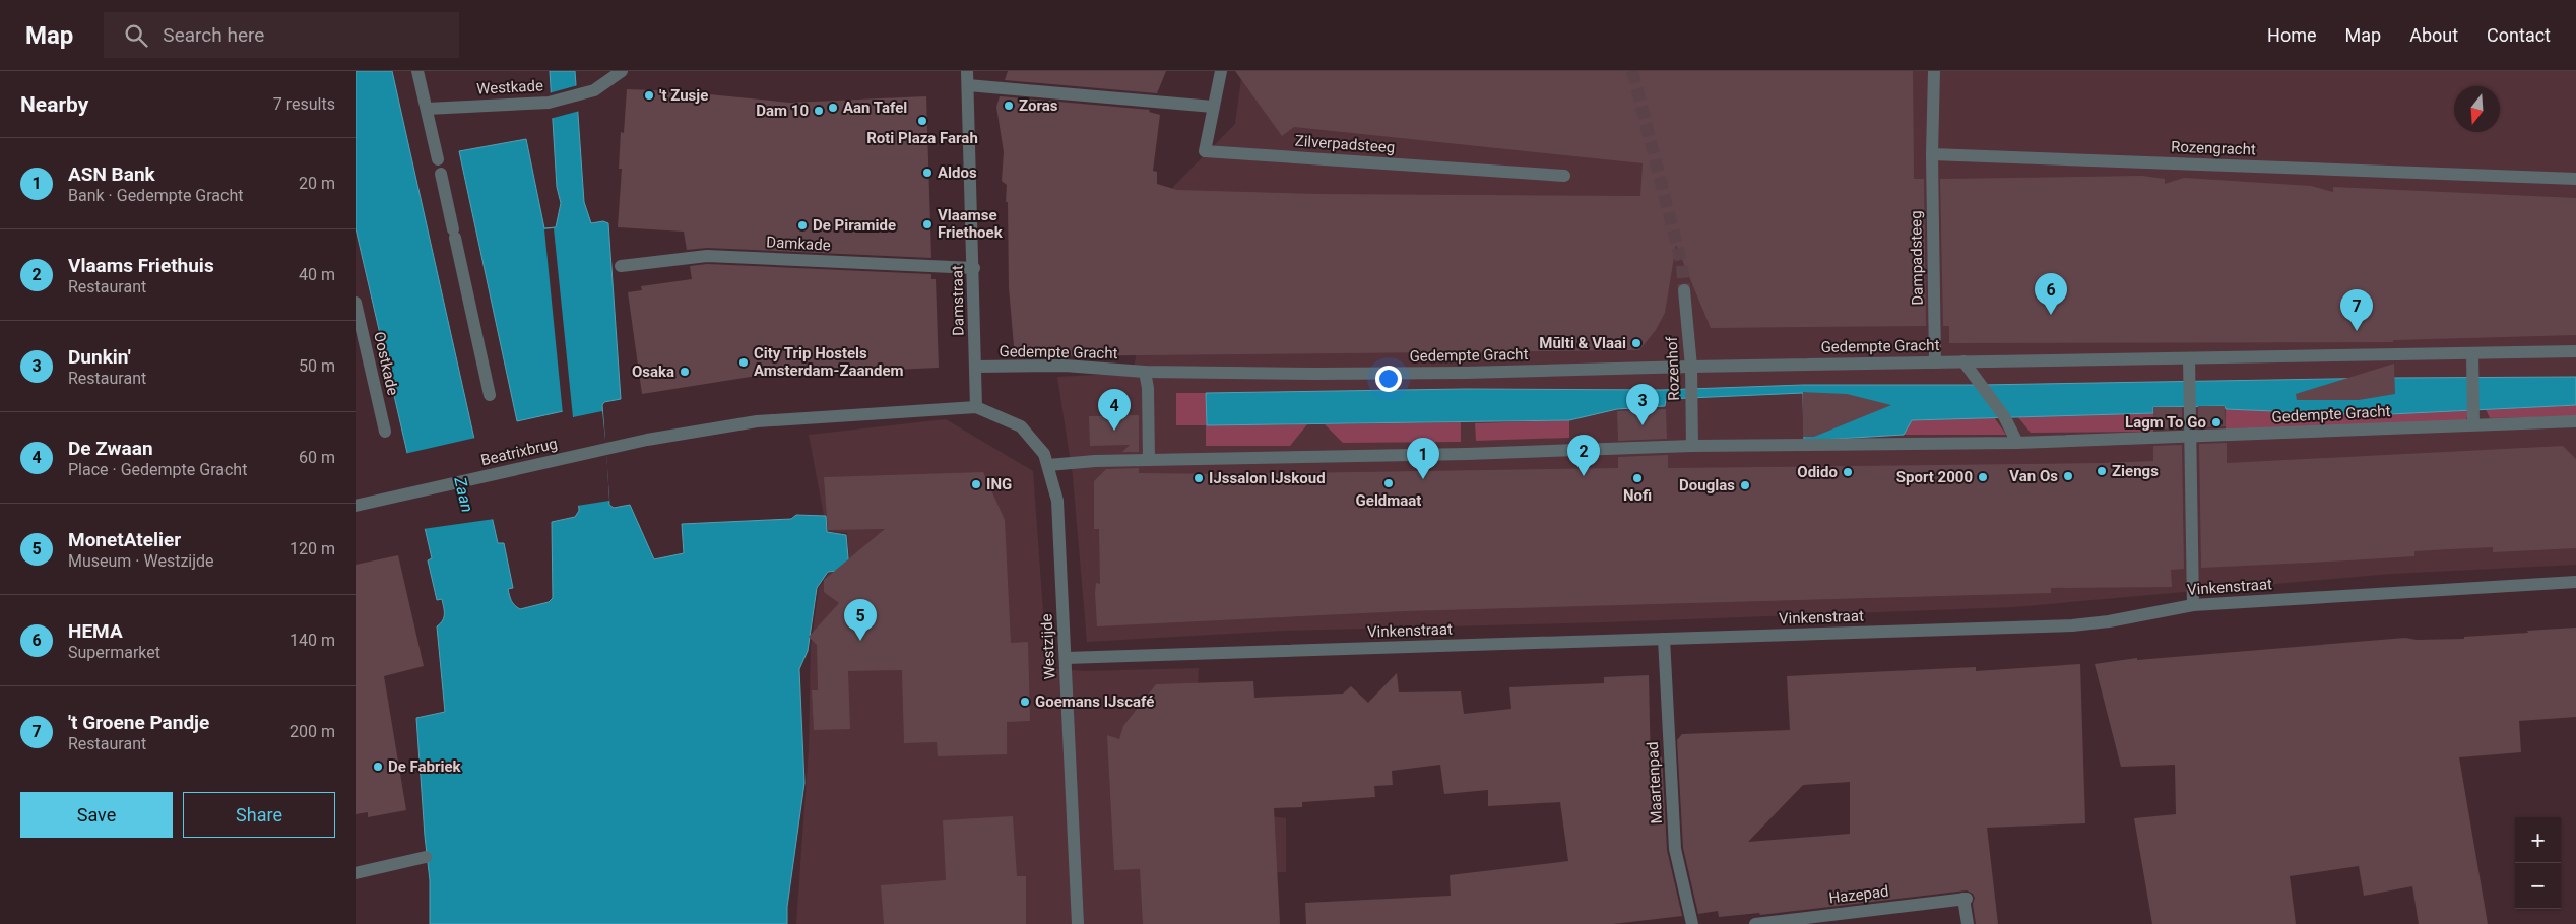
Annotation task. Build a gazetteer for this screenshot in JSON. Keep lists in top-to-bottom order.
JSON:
{
  "streets": {
    "street": [
      "Westkade",
      "Zilverpadsteeg",
      "Rozengracht",
      "Damkade",
      "Dampadsteeg",
      "Damstraat",
      "Gedempte Gracht",
      "Oostkade",
      "Rozenhof",
      "Beatrixbrug",
      "Vinkenstraat",
      "Westzijde",
      "Maartenpad",
      "Hazepad"
    ]
  },
  "crossings": [
    ["Rozengracht", "Dampadsteeg"],
    ["Damkade", "Damstraat"],
    ["Dampadsteeg", "Gedempte Gracht"],
    ["Damstraat", "Gedempte Gracht"],
    ["Damstraat", "Beatrixbrug"],
    ["Damstraat", "Westzijde"],
    ["Gedempte Gracht", "Rozenhof"],
    ["Gedempte Gracht", "Westzijde"],
    ["Beatrixbrug", "Westzijde"],
    ["Vinkenstraat", "Westzijde"],
    ["Vinkenstraat", "Maartenpad"]
  ],
  "water": ["Zaan"],
  "places": [
    "'t Zusje",
    "Zoras",
    "Aan Tafel",
    "Dam 10",
    "Roti Plaza Farah",
    "Aldos",
    "Vlaamse Friethoek",
    "De Piramide",
    "Mūlti & Vlaai",
    "City Trip Hostels Amsterdam-Zaandem",
    "Osaka",
    "Lagm To Go",
    "Ziengs",
    "Odido",
    "Van Os",
    "Sport 2000",
    "IJssalon IJskoud",
    "Nofi",
    "Geldmaat",
    "ING",
    "Douglas",
    "Goemans IJscafé",
    "De Fabriek"
  ],
  "north": "bottom",
  "page": {
    "header": "Map",
    "search": "Search here",
    "nav": [
      "Home",
      "Map",
      "About",
      "Contact"
    ],
    "heading": ["Nearby", "7 results"],
    "list": [
      {
        "mark": "1",
        "name": "ASN Bank",
        "note": "Bank · Gedempte Gracht",
        "value": "20 m"
      },
      {
        "mark": "2",
        "name": "Vlaams Friethuis",
        "note": "Restaurant",
        "value": "40 m"
      },
      {
        "mark": "3",
        "name": "Dunkin'",
        "note": "Restaurant",
        "value": "50 m"
      },
      {
        "mark": "4",
        "name": "De Zwaan",
        "note": "Place · Gedempte Gracht",
        "value": "60 m"
      },
      {
        "mark": "5",
        "name": "MonetAtelier",
        "note": "Museum · Westzijde",
        "value": "120 m"
      },
      {
        "mark": "6",
        "name": "HEMA",
        "note": "Supermarket",
        "value": "140 m"
      },
      {
        "mark": "7",
        "name": "'t Groene Pandje",
        "note": "Restaurant",
        "value": "200 m"
      }
    ],
    "pins": [
      "6",
      "7",
      "3",
      "4",
      "2",
      "1",
      "5"
    ],
    "buttons": ["Save", "Share"],
    "map_buttons": ["+", "−"]
  }
}
